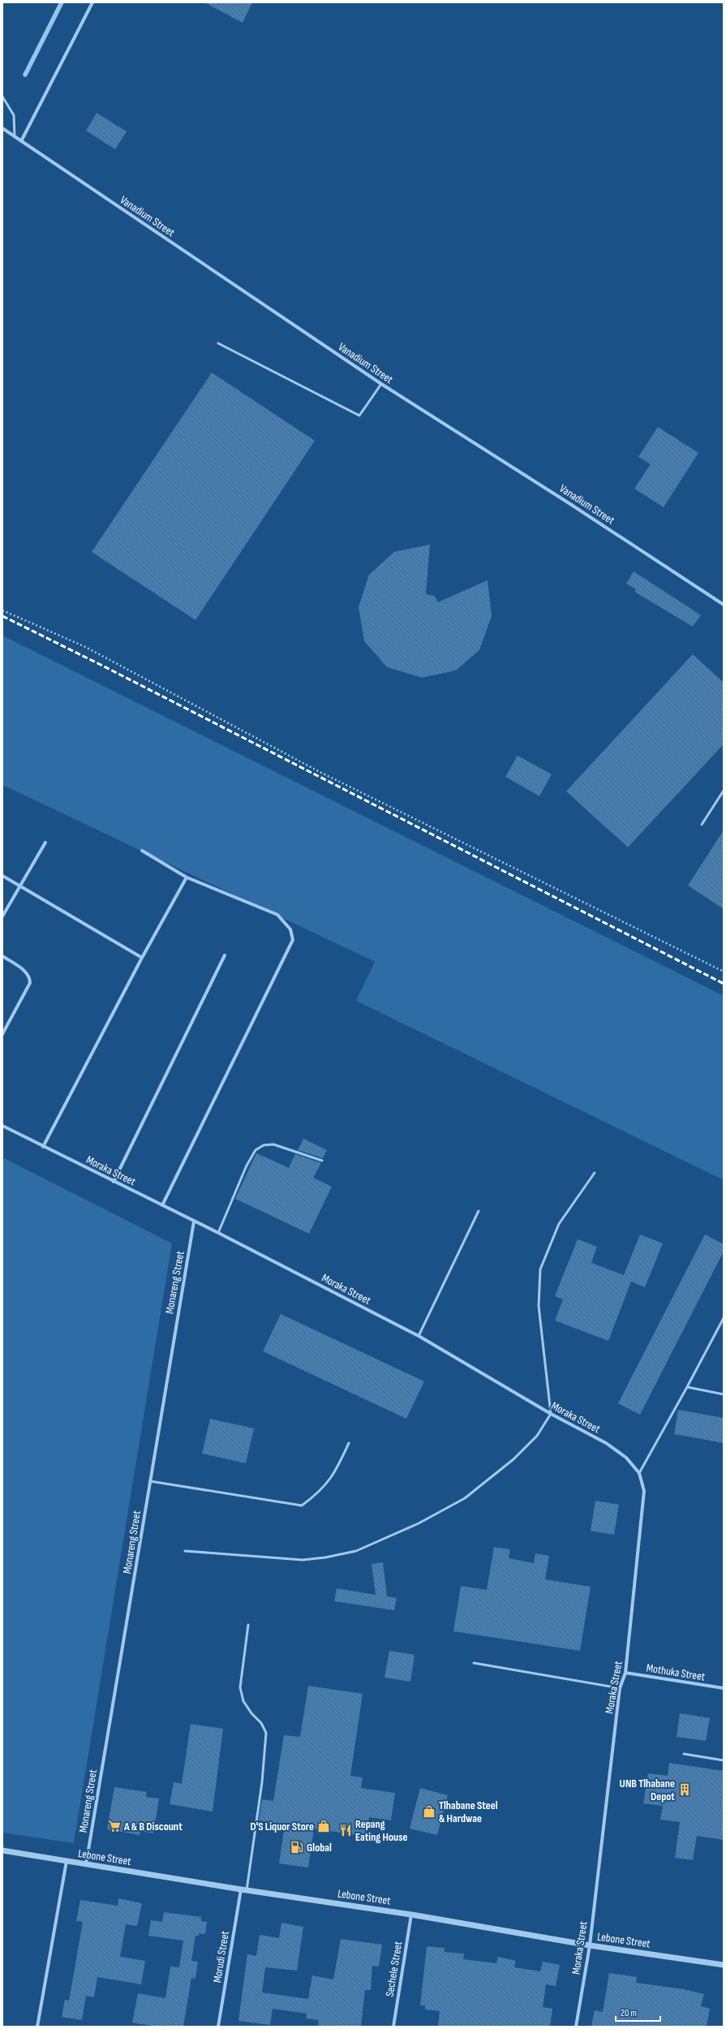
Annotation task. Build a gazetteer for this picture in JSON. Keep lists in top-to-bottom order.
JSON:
{
  "streets": {
    "street": [
      "Vanadium Street",
      "Moraka Street",
      "Monareng Street",
      "Mothuka Street",
      "Lebone Street",
      "Morudi Street",
      "Sechele Street"
    ]
  },
  "crossings": [
    ["Moraka Street", "Monareng Street"],
    ["Moraka Street", "Mothuka Street"],
    ["Moraka Street", "Lebone Street"],
    ["Monareng Street", "Lebone Street"],
    ["Lebone Street", "Morudi Street"],
    ["Lebone Street", "Sechele Street"]
  ],
  "places": {
    "building": ["UNB Tlhabane Depot"],
    "shop": ["Tlhabane Steel & Hardwae", "D'S Liquor Store"],
    "supermarket": ["A & B Discount"],
    "restaurant": ["Repang Eating House"],
    "fuel station": ["Global"]
  },
  "scale_bar": "20 m"
}
